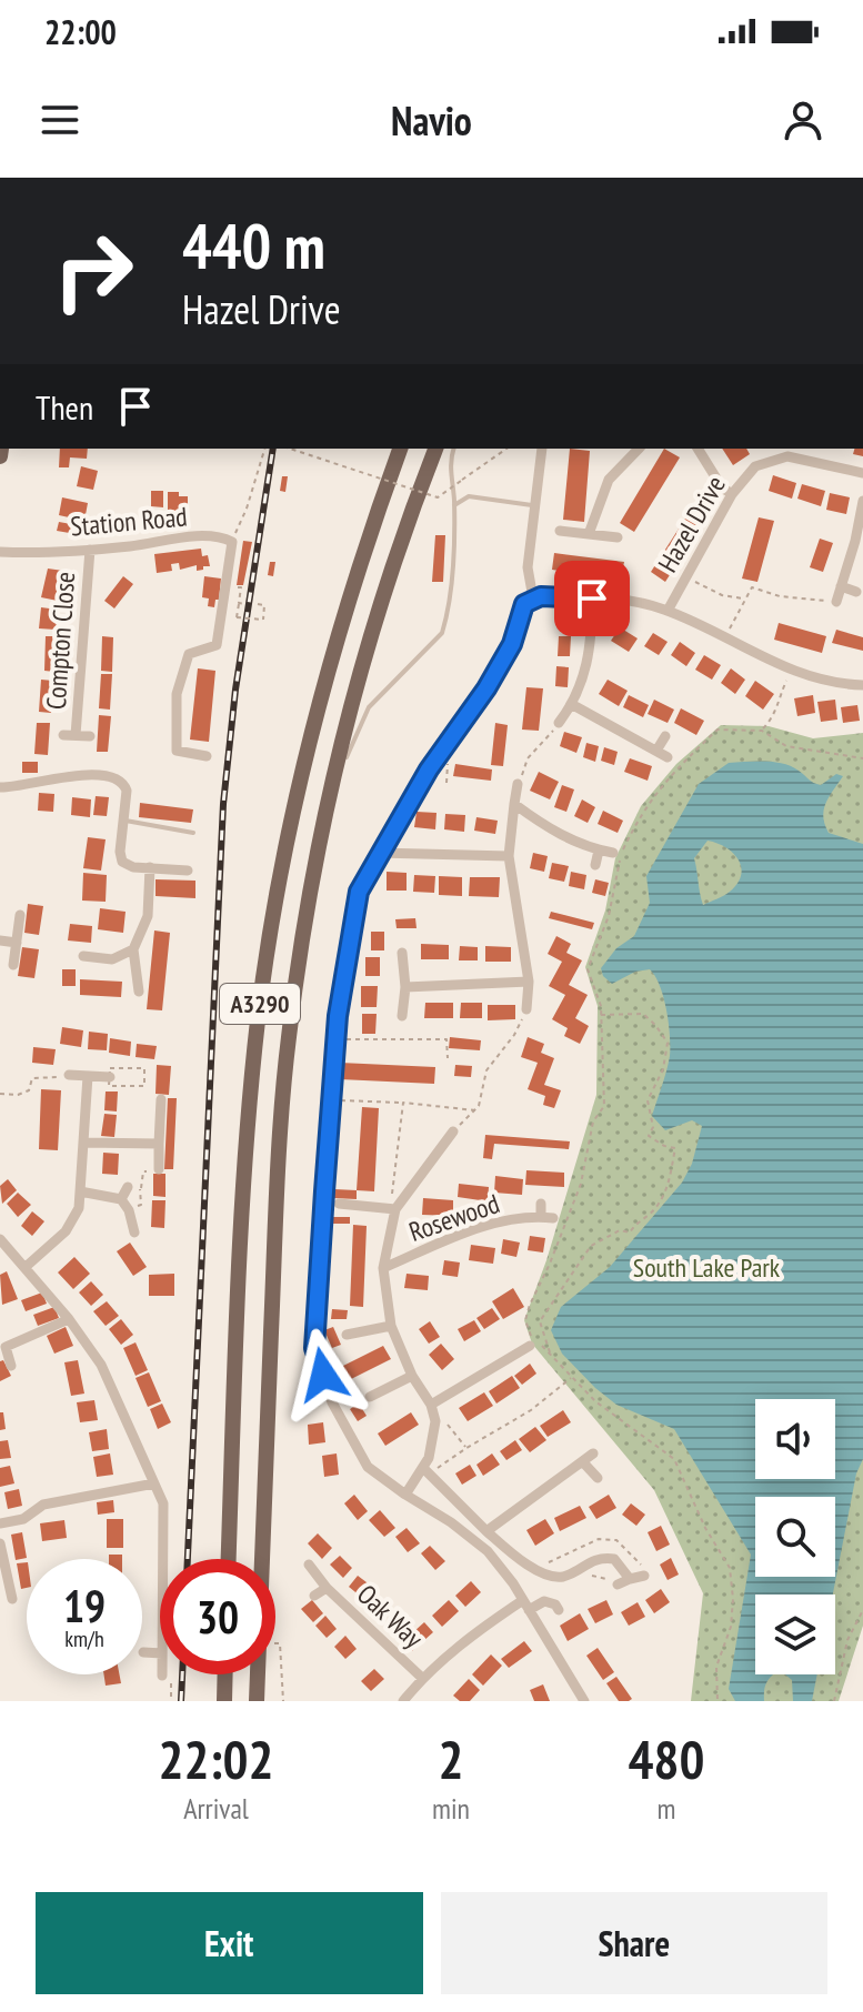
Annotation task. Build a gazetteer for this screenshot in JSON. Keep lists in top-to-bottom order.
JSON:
{
  "streets": {
    "main road": ["A3290"],
    "street": [
      "Station Road",
      "Hazel Drive",
      "Compton Close",
      "Rosewood",
      "Oak Way"
    ]
  },
  "crossings": [
    ["Station Road", "Compton Close"]
  ],
  "parks": ["South Lake Park"],
  "page": {
    "status": "22:00",
    "header": "Navio",
    "turn": ["440 m", "Hazel Drive"],
    "then": "Then",
    "speed": "19 km/h",
    "limit": "30",
    "eta": [
      "22:02",
      "Arrival",
      "2",
      "min",
      "480",
      "m"
    ],
    "buttons": ["Exit", "Share"]
  }
}
